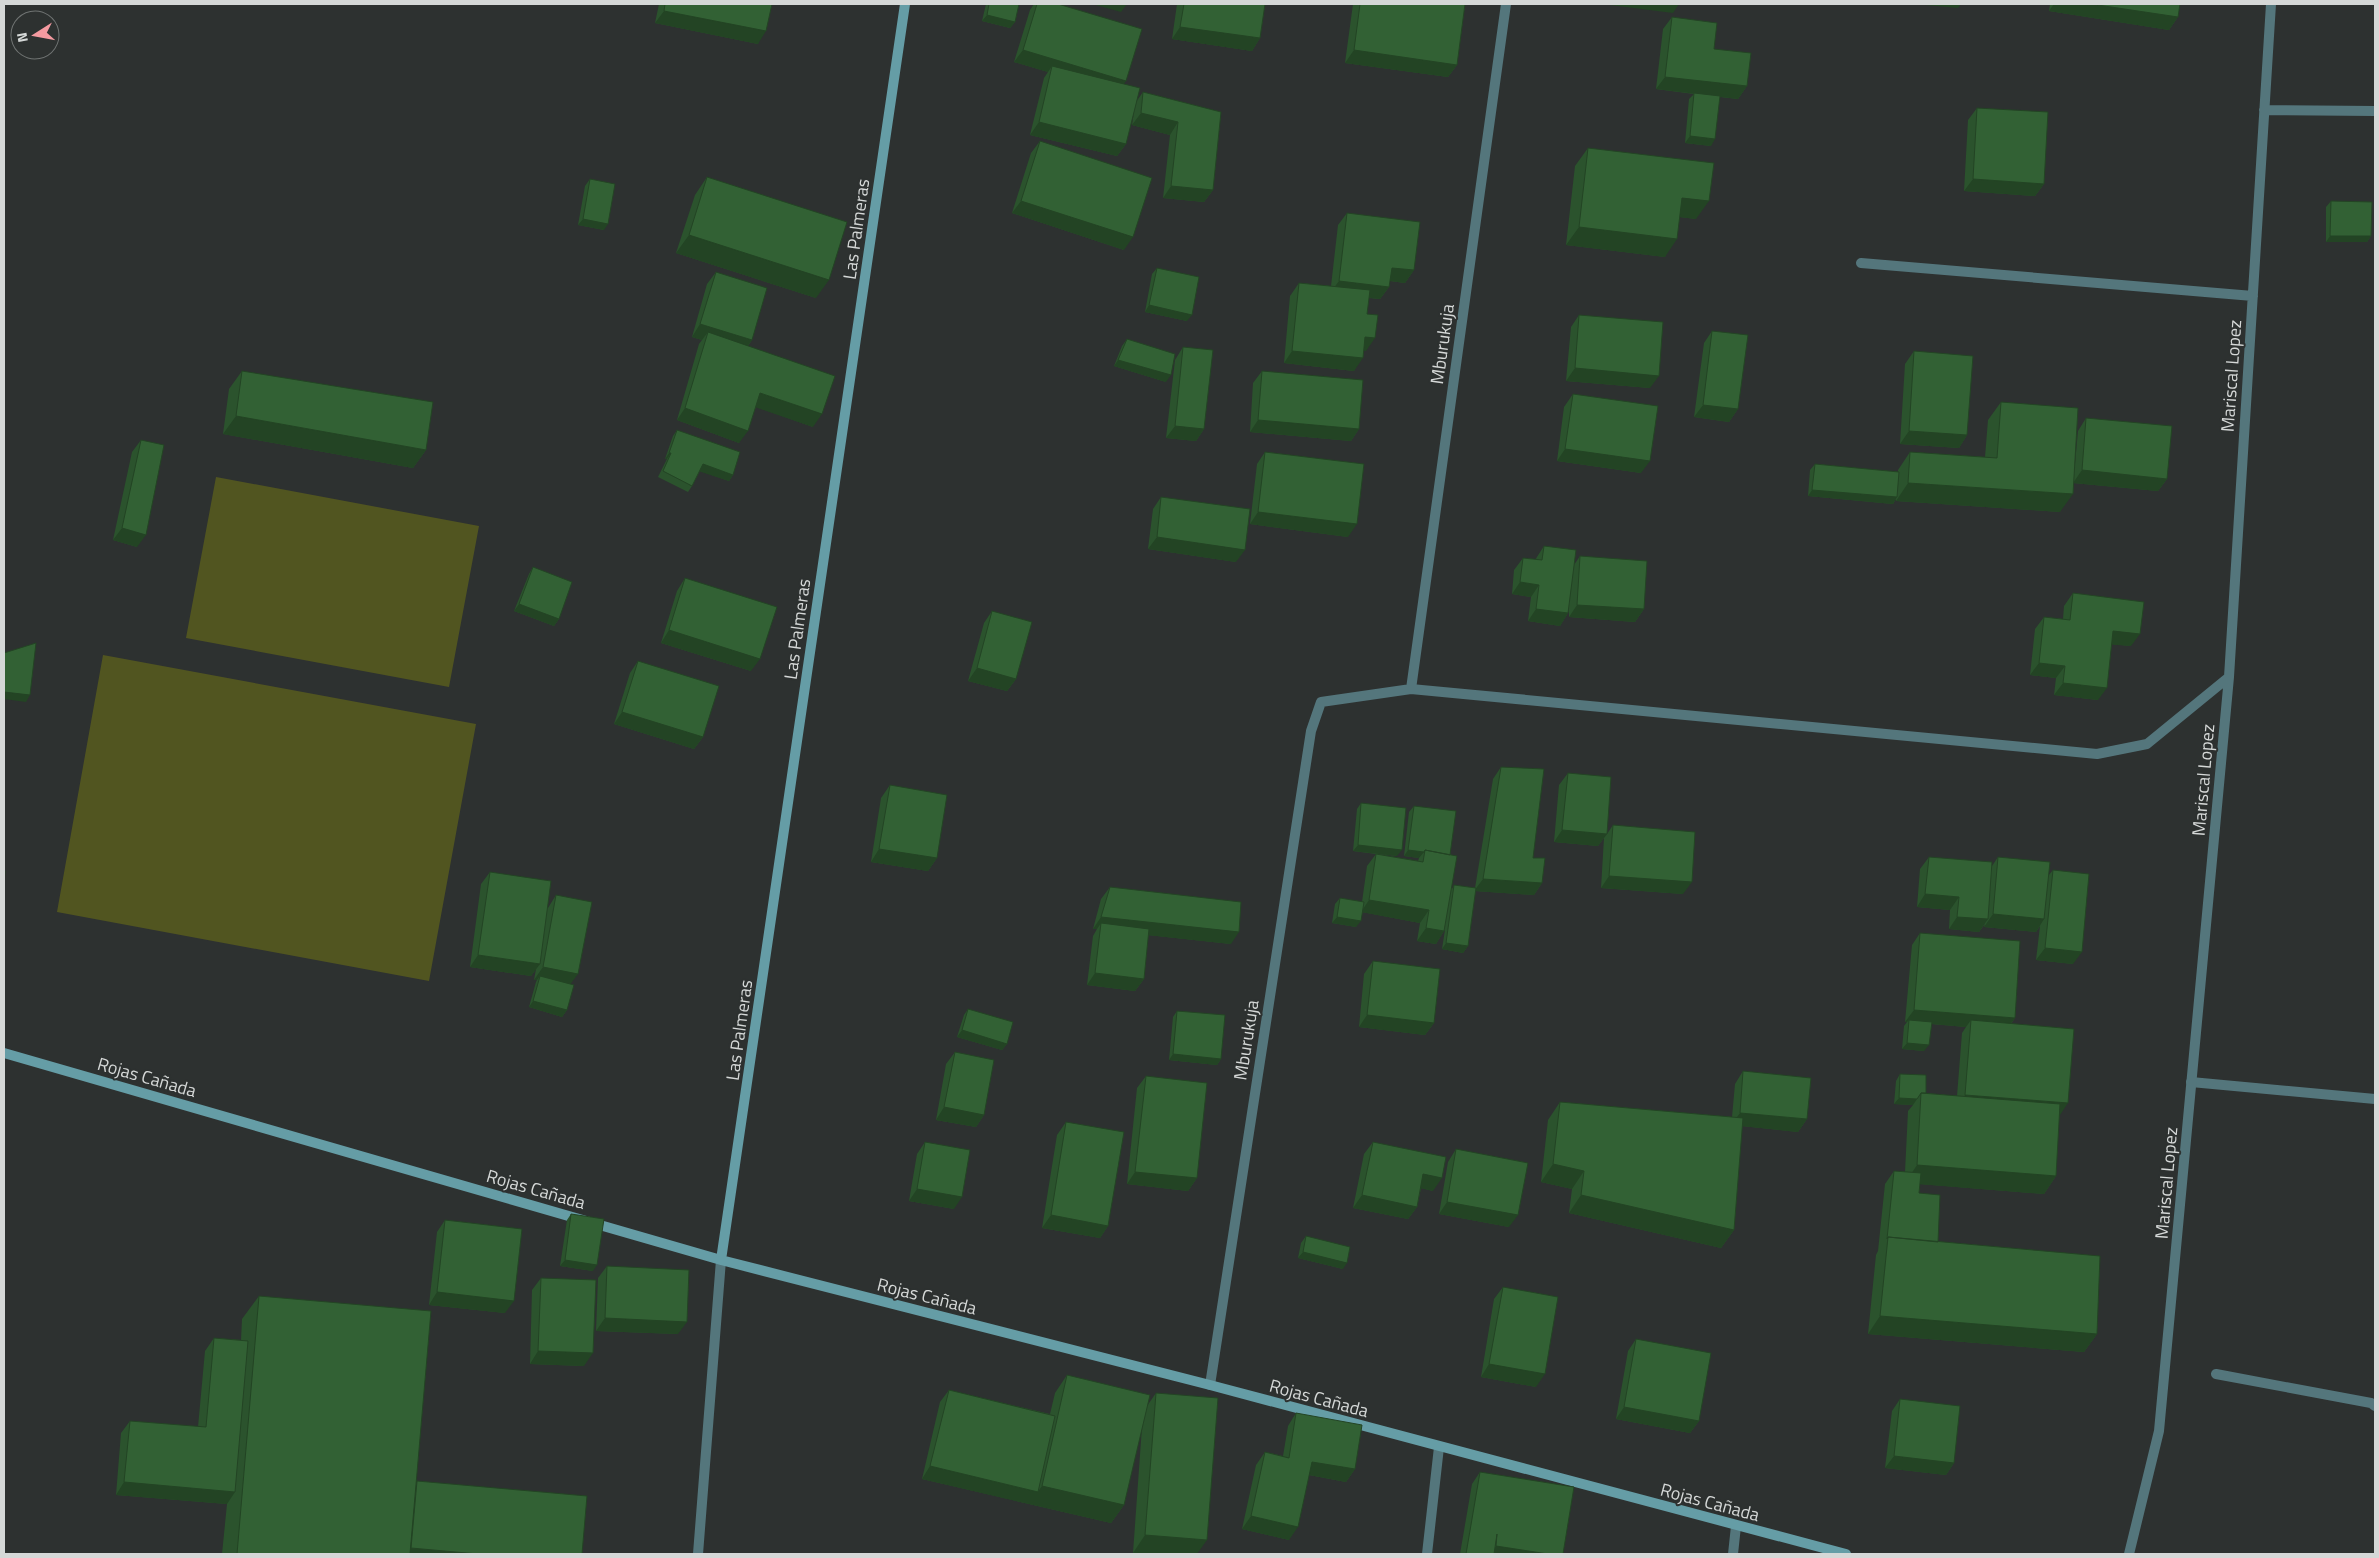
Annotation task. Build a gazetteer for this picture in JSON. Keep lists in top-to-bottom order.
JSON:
{
  "streets": {
    "main road": ["Las Palmeras", "Rojas Cañada"],
    "street": ["Mburukuja", "Mariscal Lopez"]
  },
  "crossings": [
    ["Las Palmeras", "Rojas Cañada"],
    ["Mburukuja", "Rojas Cañada"]
  ],
  "north": "left"
}
